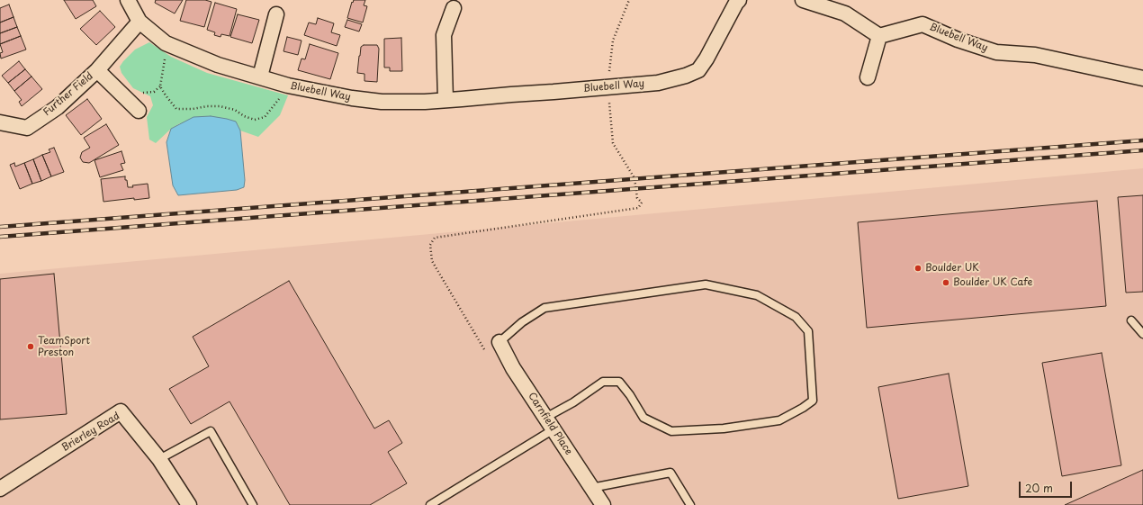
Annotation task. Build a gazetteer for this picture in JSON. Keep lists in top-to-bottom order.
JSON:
{
  "streets": {
    "street": [
      "Bluebell Way",
      "Further Field",
      "Carnfield Place",
      "Brierley Road"
    ]
  },
  "crossings": [
    ["Bluebell Way", "Further Field"]
  ],
  "places": ["Boulder UK", "Boulder UK Cafe", "TeamSport Preston"],
  "scale_bar": "20 m"
}
